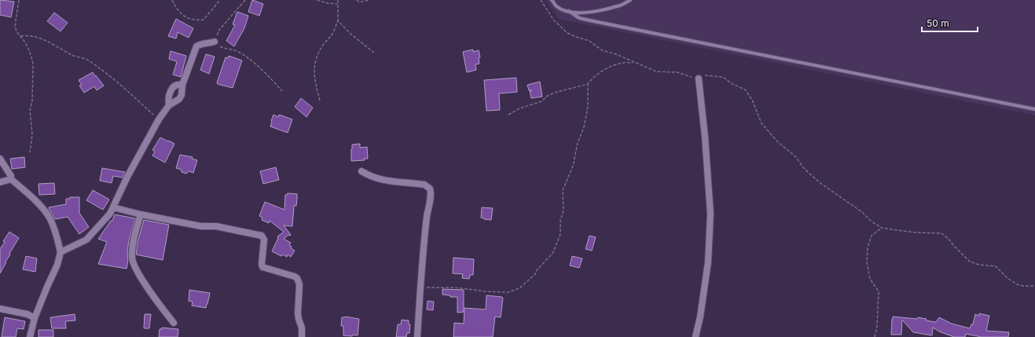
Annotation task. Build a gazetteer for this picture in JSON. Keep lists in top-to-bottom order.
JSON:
{
  "scale_bar": "50 m"
}
